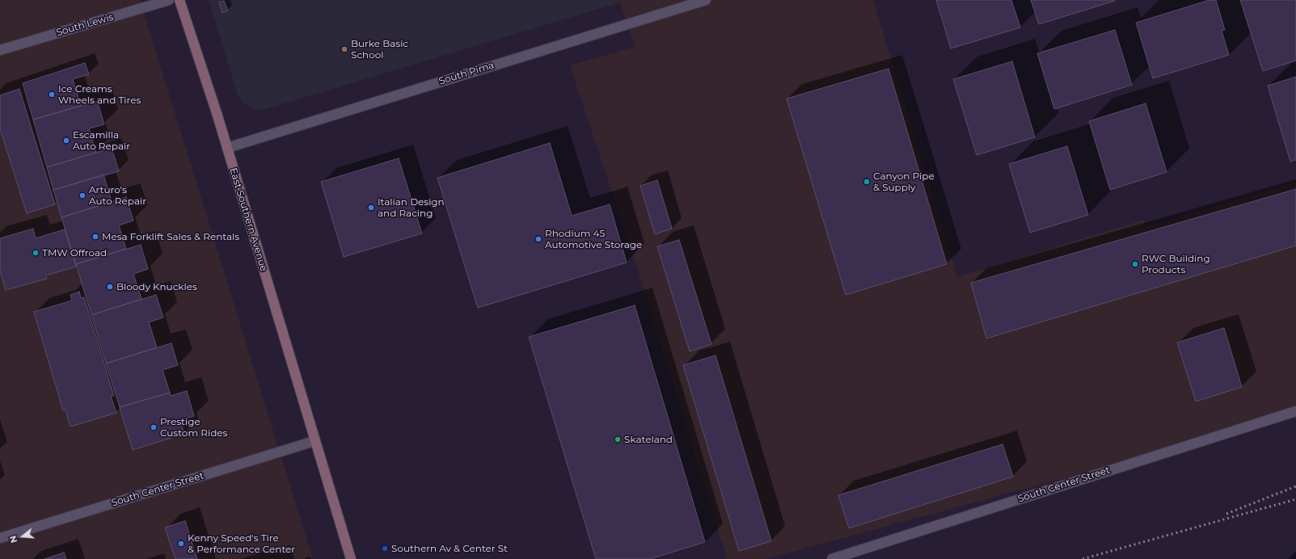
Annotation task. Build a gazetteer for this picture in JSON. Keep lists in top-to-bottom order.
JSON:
{
  "streets": {
    "main road": ["East Southern Avenue"],
    "street": ["South Lewis", "South Pima", "South Center Street"]
  },
  "crossings": [
    ["South Pima", "East Southern Avenue"],
    ["East Southern Avenue", "South Center Street"]
  ],
  "places": [
    "Burke Basic School",
    "Ice Creams Wheels and Tires",
    "Escamilla Auto Repair",
    "Canyon Pipe & Supply",
    "Arturo's Auto Repair",
    "Italian Design and Racing",
    "Mesa Forklift Sales & Rentals",
    "Rhodium 45 Automotive Storage",
    "TMW Offroad",
    "RWC Building Products",
    "Bloody Knuckles",
    "Prestige Custom Rides",
    "Skateland",
    "Kenny Speed's Tire & Performance Center",
    "Southern Av & Center St"
  ],
  "north": "left"
}
